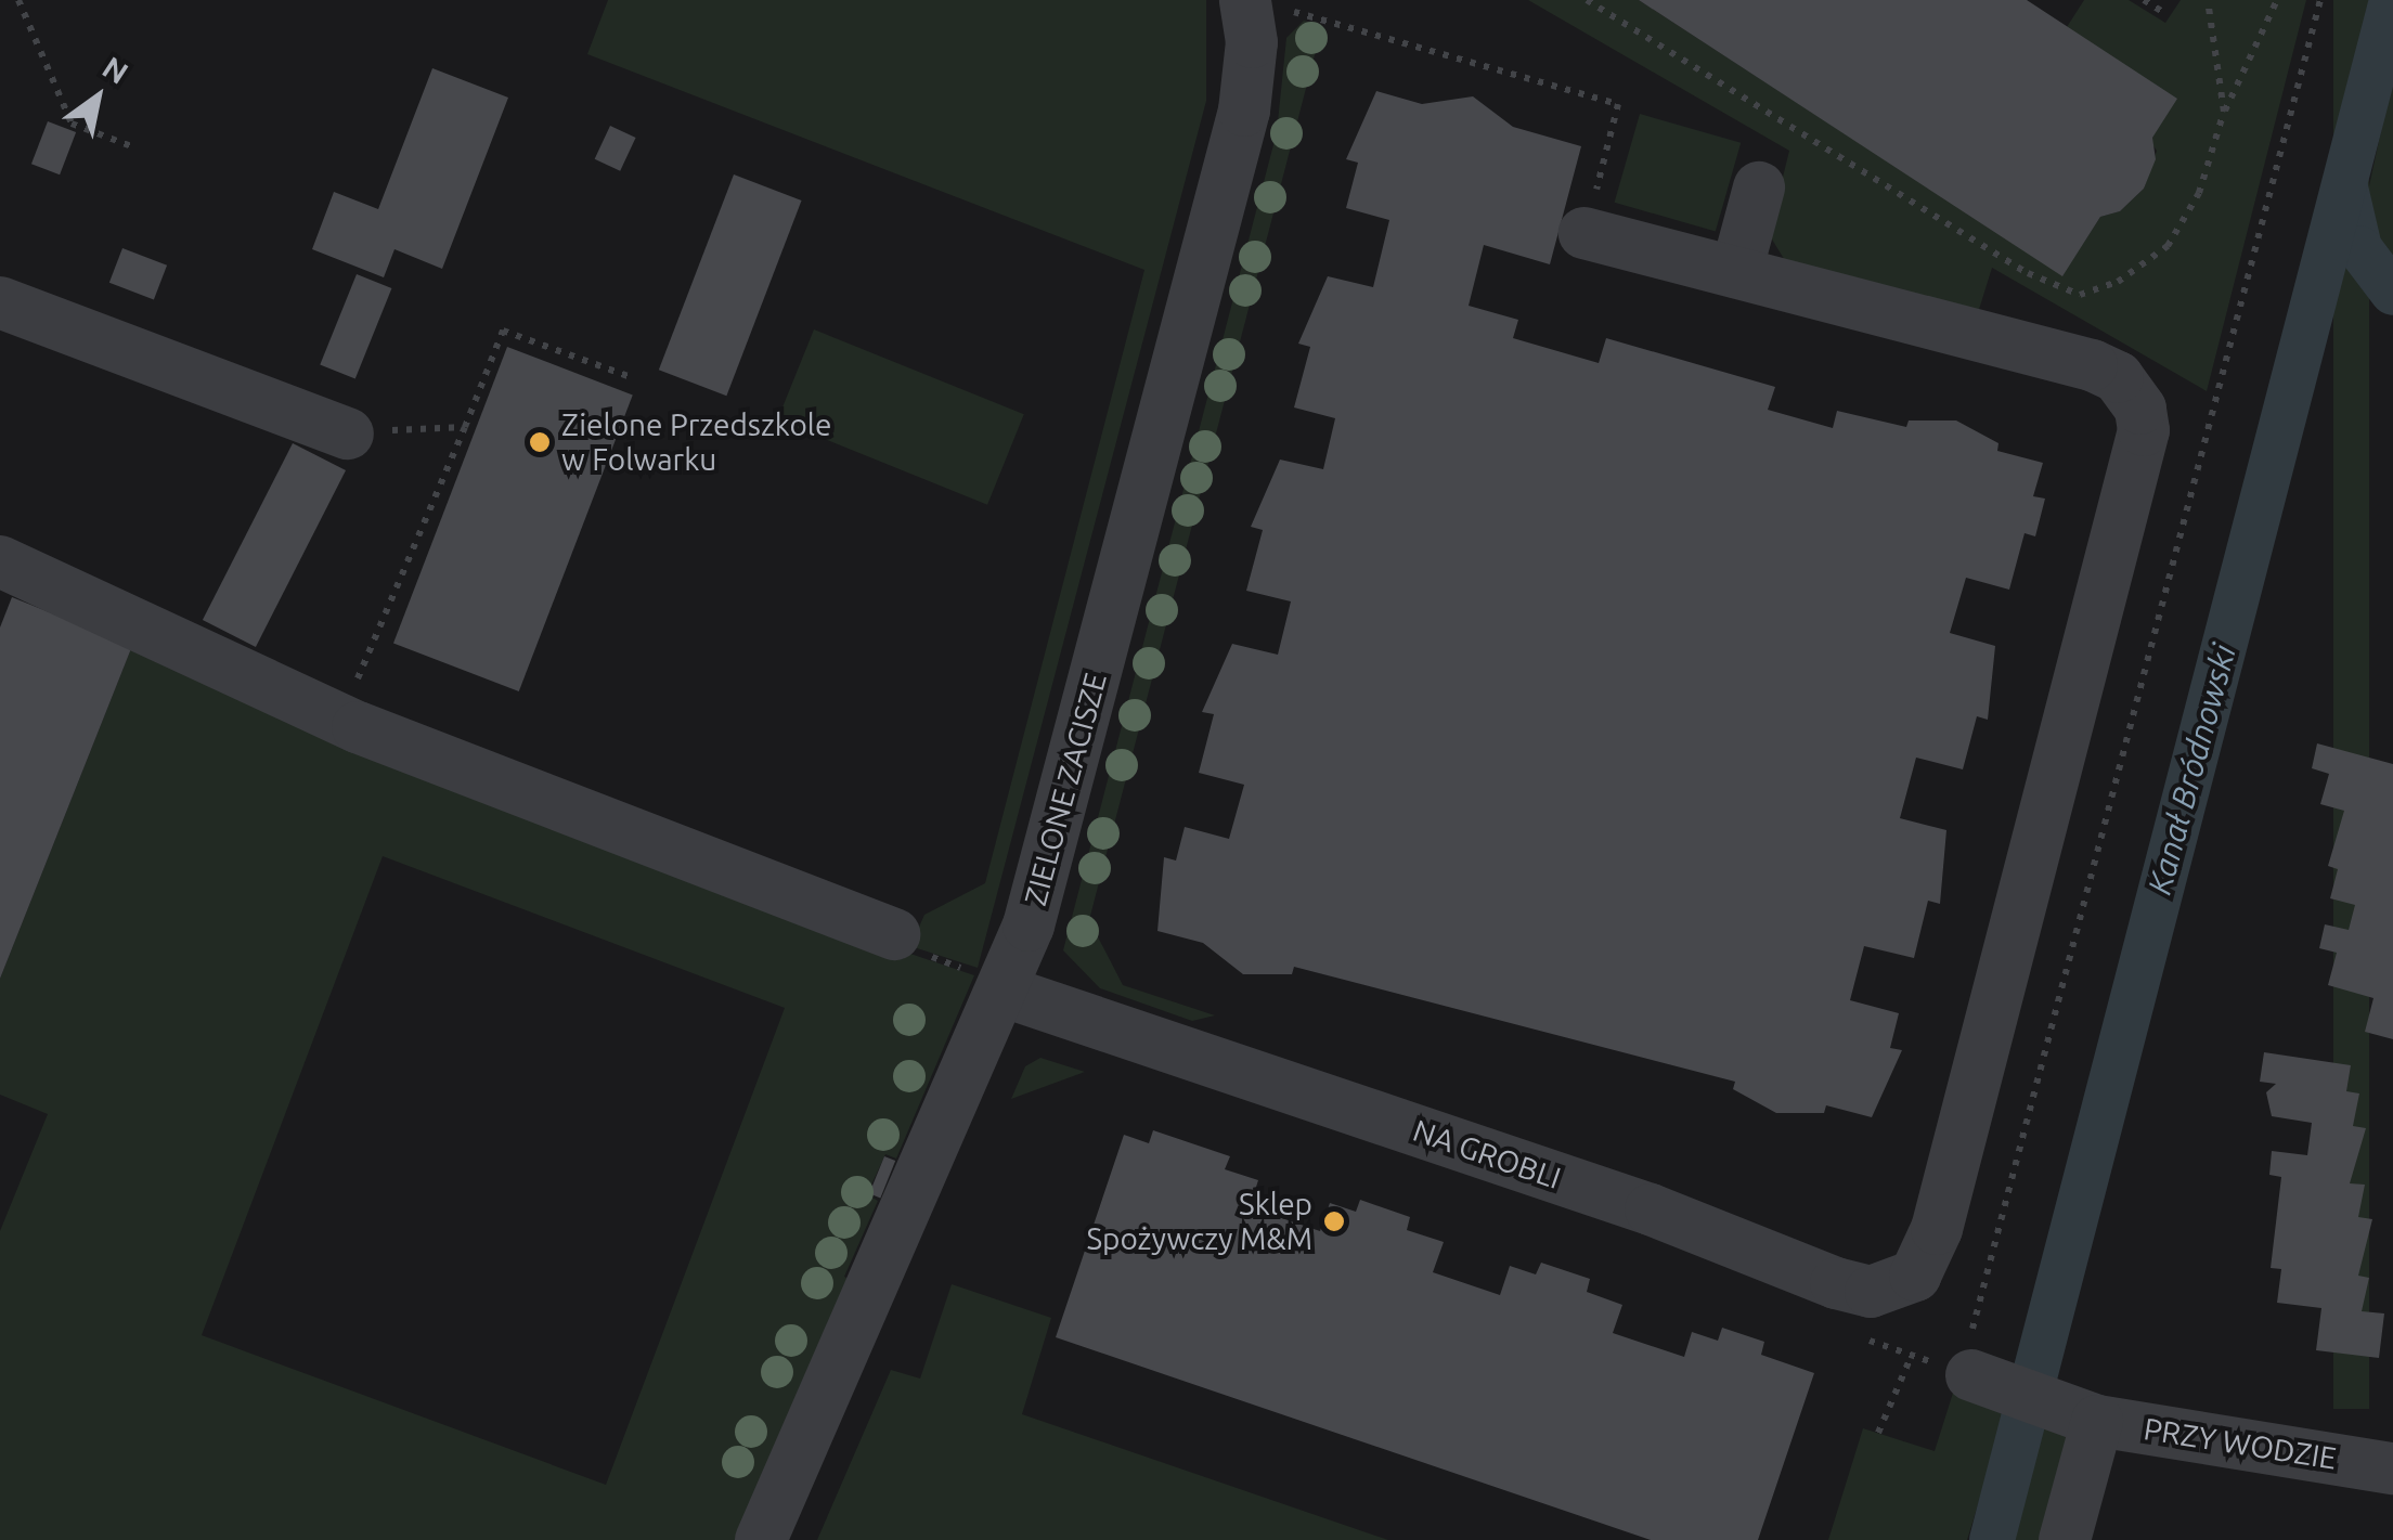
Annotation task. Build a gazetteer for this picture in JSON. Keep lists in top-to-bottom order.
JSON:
{
  "streets": {
    "street": ["ZIELONE ZACISZE", "NA GROBLI", "PRZY WODZIE"]
  },
  "crossings": [
    ["ZIELONE ZACISZE", "NA GROBLI"]
  ],
  "water": ["Kanał Bródnowski"],
  "places": ["Zielone Przedszkole w Folwarku", "Sklep Spożywczy M&M"],
  "north": "top right"
}
